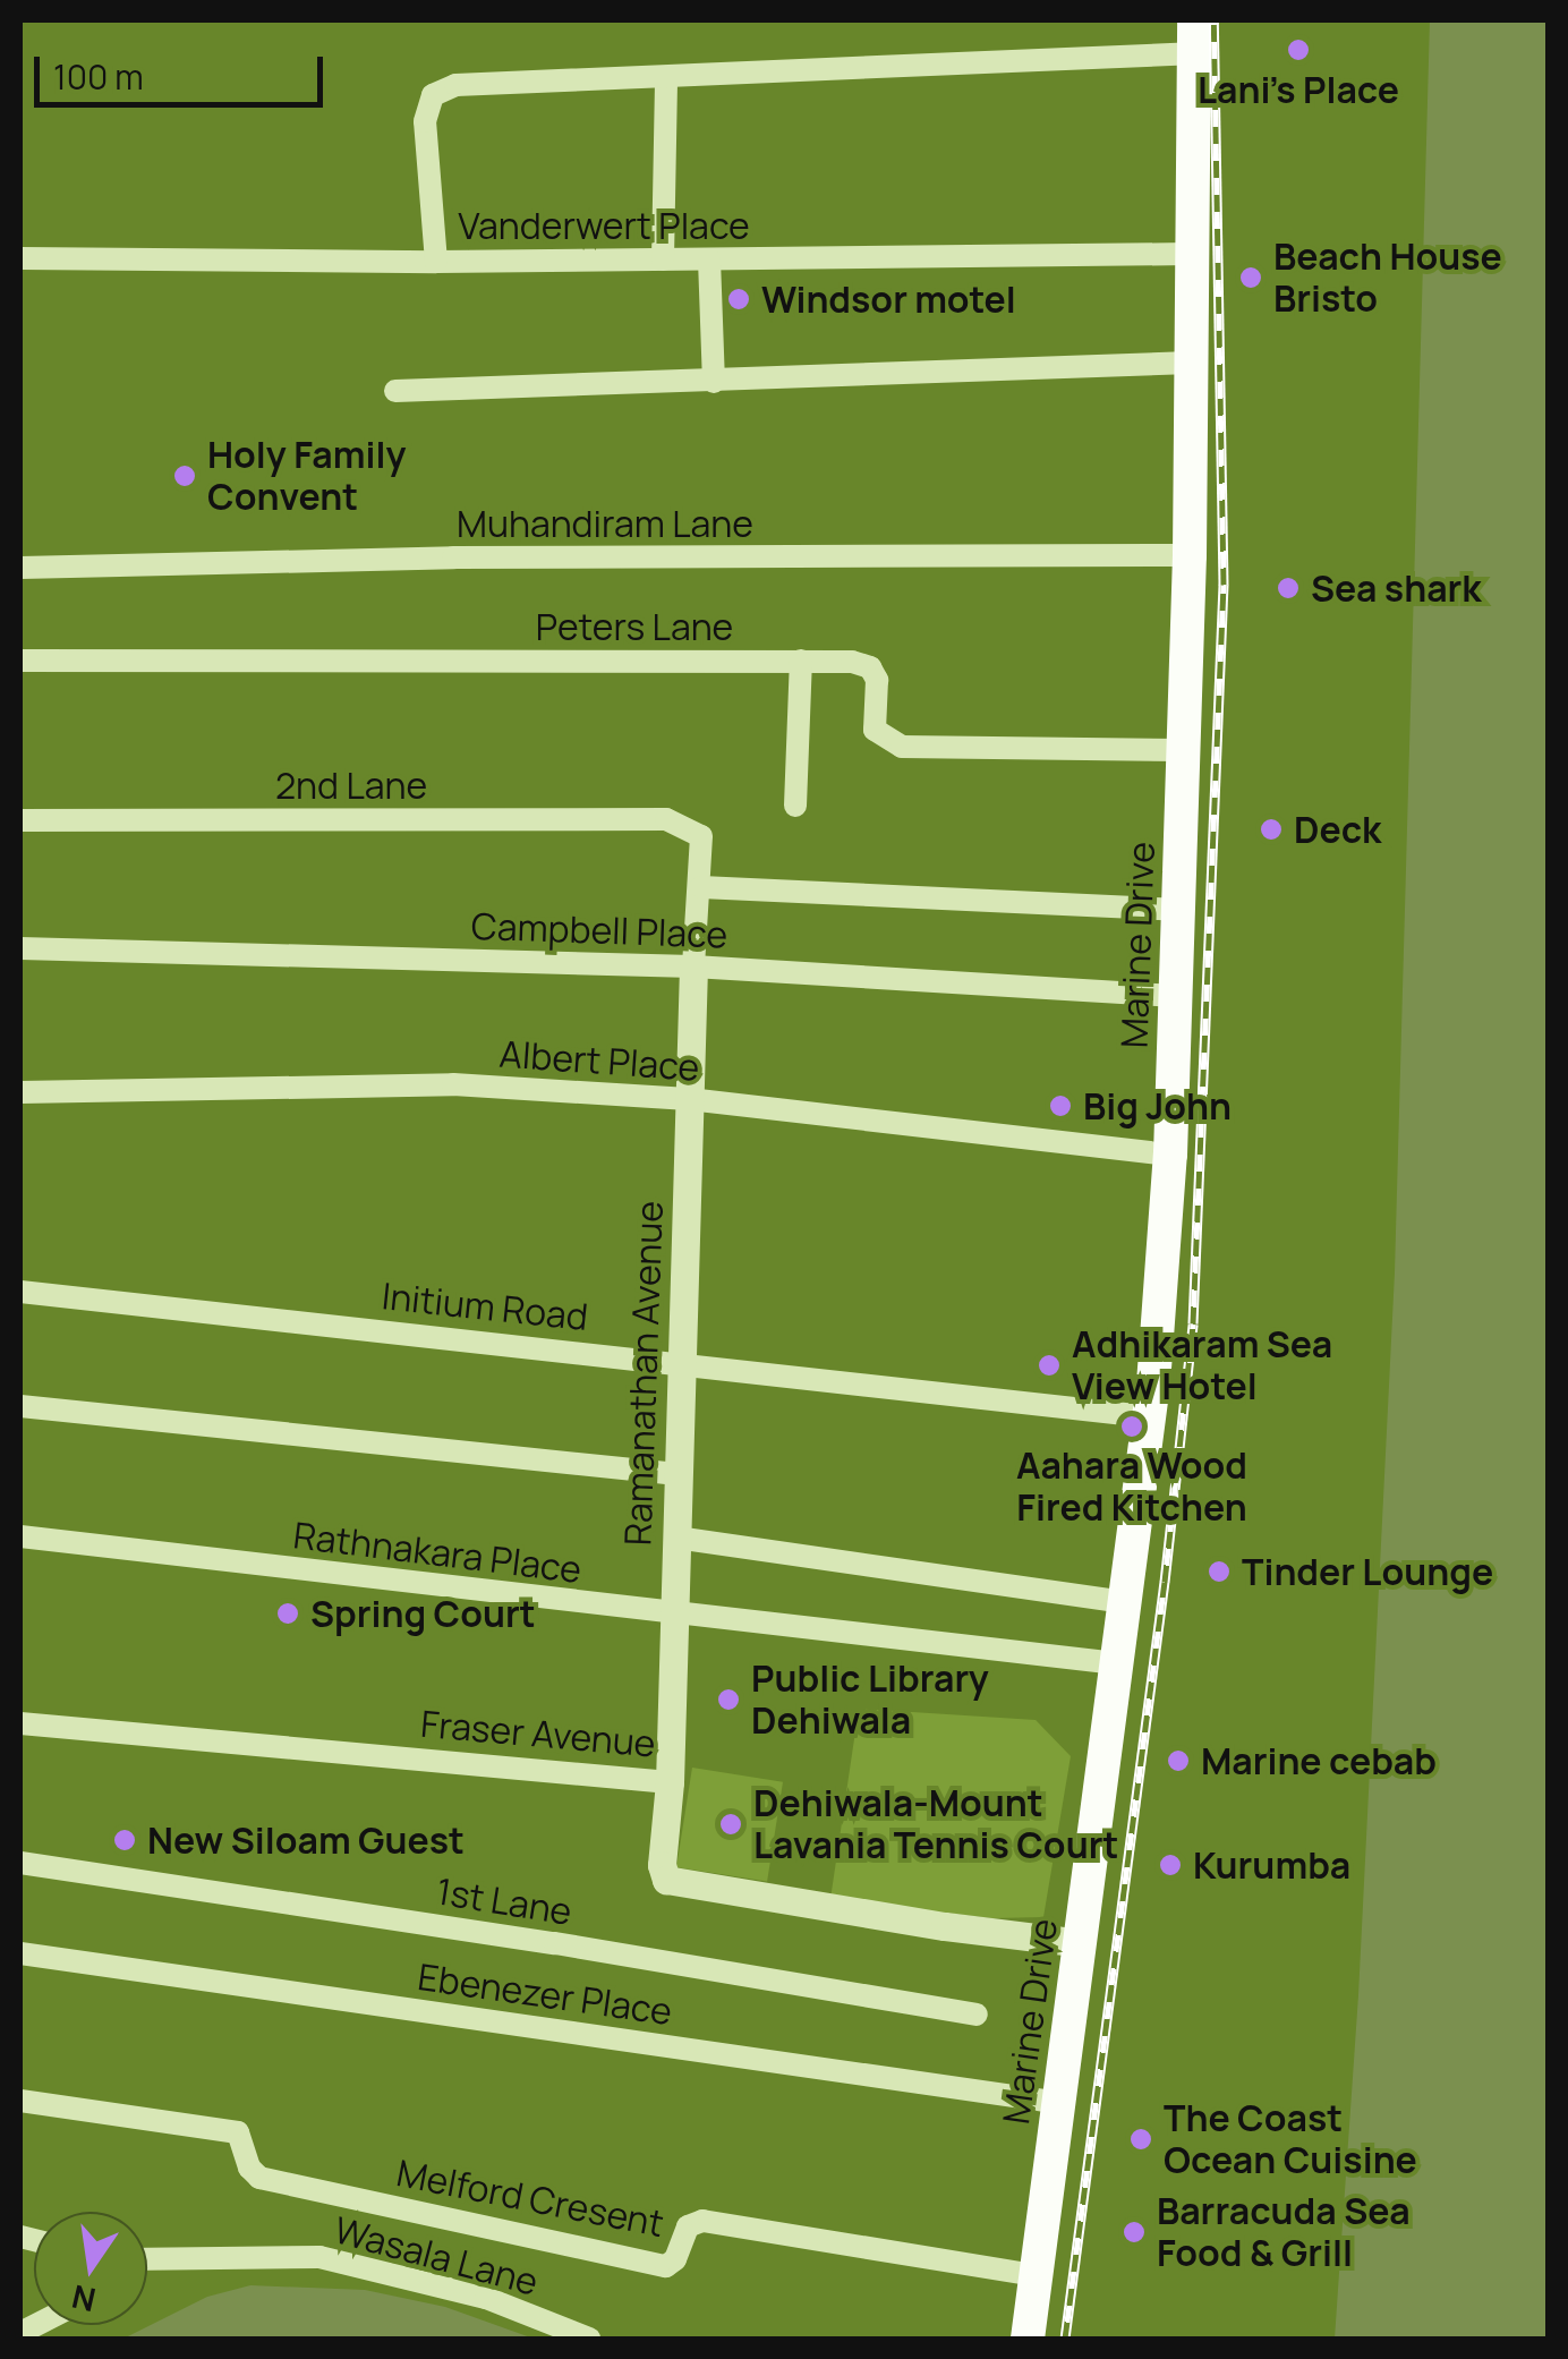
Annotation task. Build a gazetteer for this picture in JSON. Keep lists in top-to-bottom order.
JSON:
{
  "streets": {
    "main road": ["Marine Drive"],
    "street": [
      "Vanderwert Place",
      "Muhandiram Lane",
      "Peters Lane",
      "2nd Lane",
      "Campbell Place",
      "Albert Place",
      "Initium Road",
      "Ramanathan Avenue",
      "Rathnakara Place",
      "Fraser Avenue",
      "1st Lane",
      "Ebenezer Place",
      "Melford Cresent",
      "Wasala Lane"
    ]
  },
  "crossings": [
    ["Vanderwert Place", "Marine Drive"],
    ["Muhandiram Lane", "Marine Drive"],
    ["Peters Lane", "Marine Drive"],
    ["Campbell Place", "Marine Drive"],
    ["Campbell Place", "Ramanathan Avenue"],
    ["Marine Drive", "Albert Place"],
    ["Marine Drive", "Initium Road"],
    ["Marine Drive", "Rathnakara Place"],
    ["Marine Drive", "Fraser Avenue"],
    ["Marine Drive", "Ebenezer Place"],
    ["Marine Drive", "Melford Cresent"],
    ["Albert Place", "Ramanathan Avenue"],
    ["Initium Road", "Ramanathan Avenue"],
    ["Ramanathan Avenue", "Rathnakara Place"],
    ["Ramanathan Avenue", "Fraser Avenue"]
  ],
  "places": [
    "Lani's Place",
    "Beach House Bristo",
    "Windsor motel",
    "Holy Family Convent",
    "Sea shark",
    "Deck",
    "Big John",
    "Adhikaram Sea View Hotel",
    "Aahara Wood Fired Kitchen",
    "Tinder Lounge",
    "Spring Court",
    "Public Library Dehiwala",
    "Marine cebab",
    "Dehiwala-Mount Lavania Tennis Court",
    "New Siloam Guest",
    "Kurumba",
    "The Coast Ocean Cuisine",
    "Barracuda Sea Food & Grill"
  ],
  "scale_bar": "100 m",
  "north": "bottom"
}
